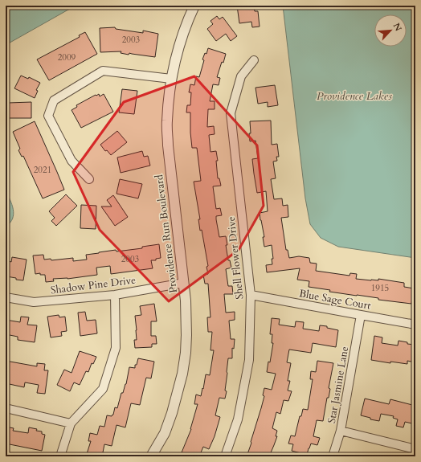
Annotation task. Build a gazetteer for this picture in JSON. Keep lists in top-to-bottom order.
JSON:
{
  "streets": {
    "street": [
      "Providence Run Boulevard",
      "Shell Flower Drive",
      "Shadow Pine Drive",
      "Blue Sage Court",
      "Star Jasmine Lane"
    ]
  },
  "crossings": [
    ["Providence Run Boulevard", "Shadow Pine Drive"],
    ["Shell Flower Drive", "Blue Sage Court"],
    ["Blue Sage Court", "Star Jasmine Lane"]
  ],
  "water": ["Providence Lakes"],
  "house_numbers": [
    "2003",
    "2009",
    "2021",
    "2003",
    "1915"
  ],
  "north": "top right"
}
